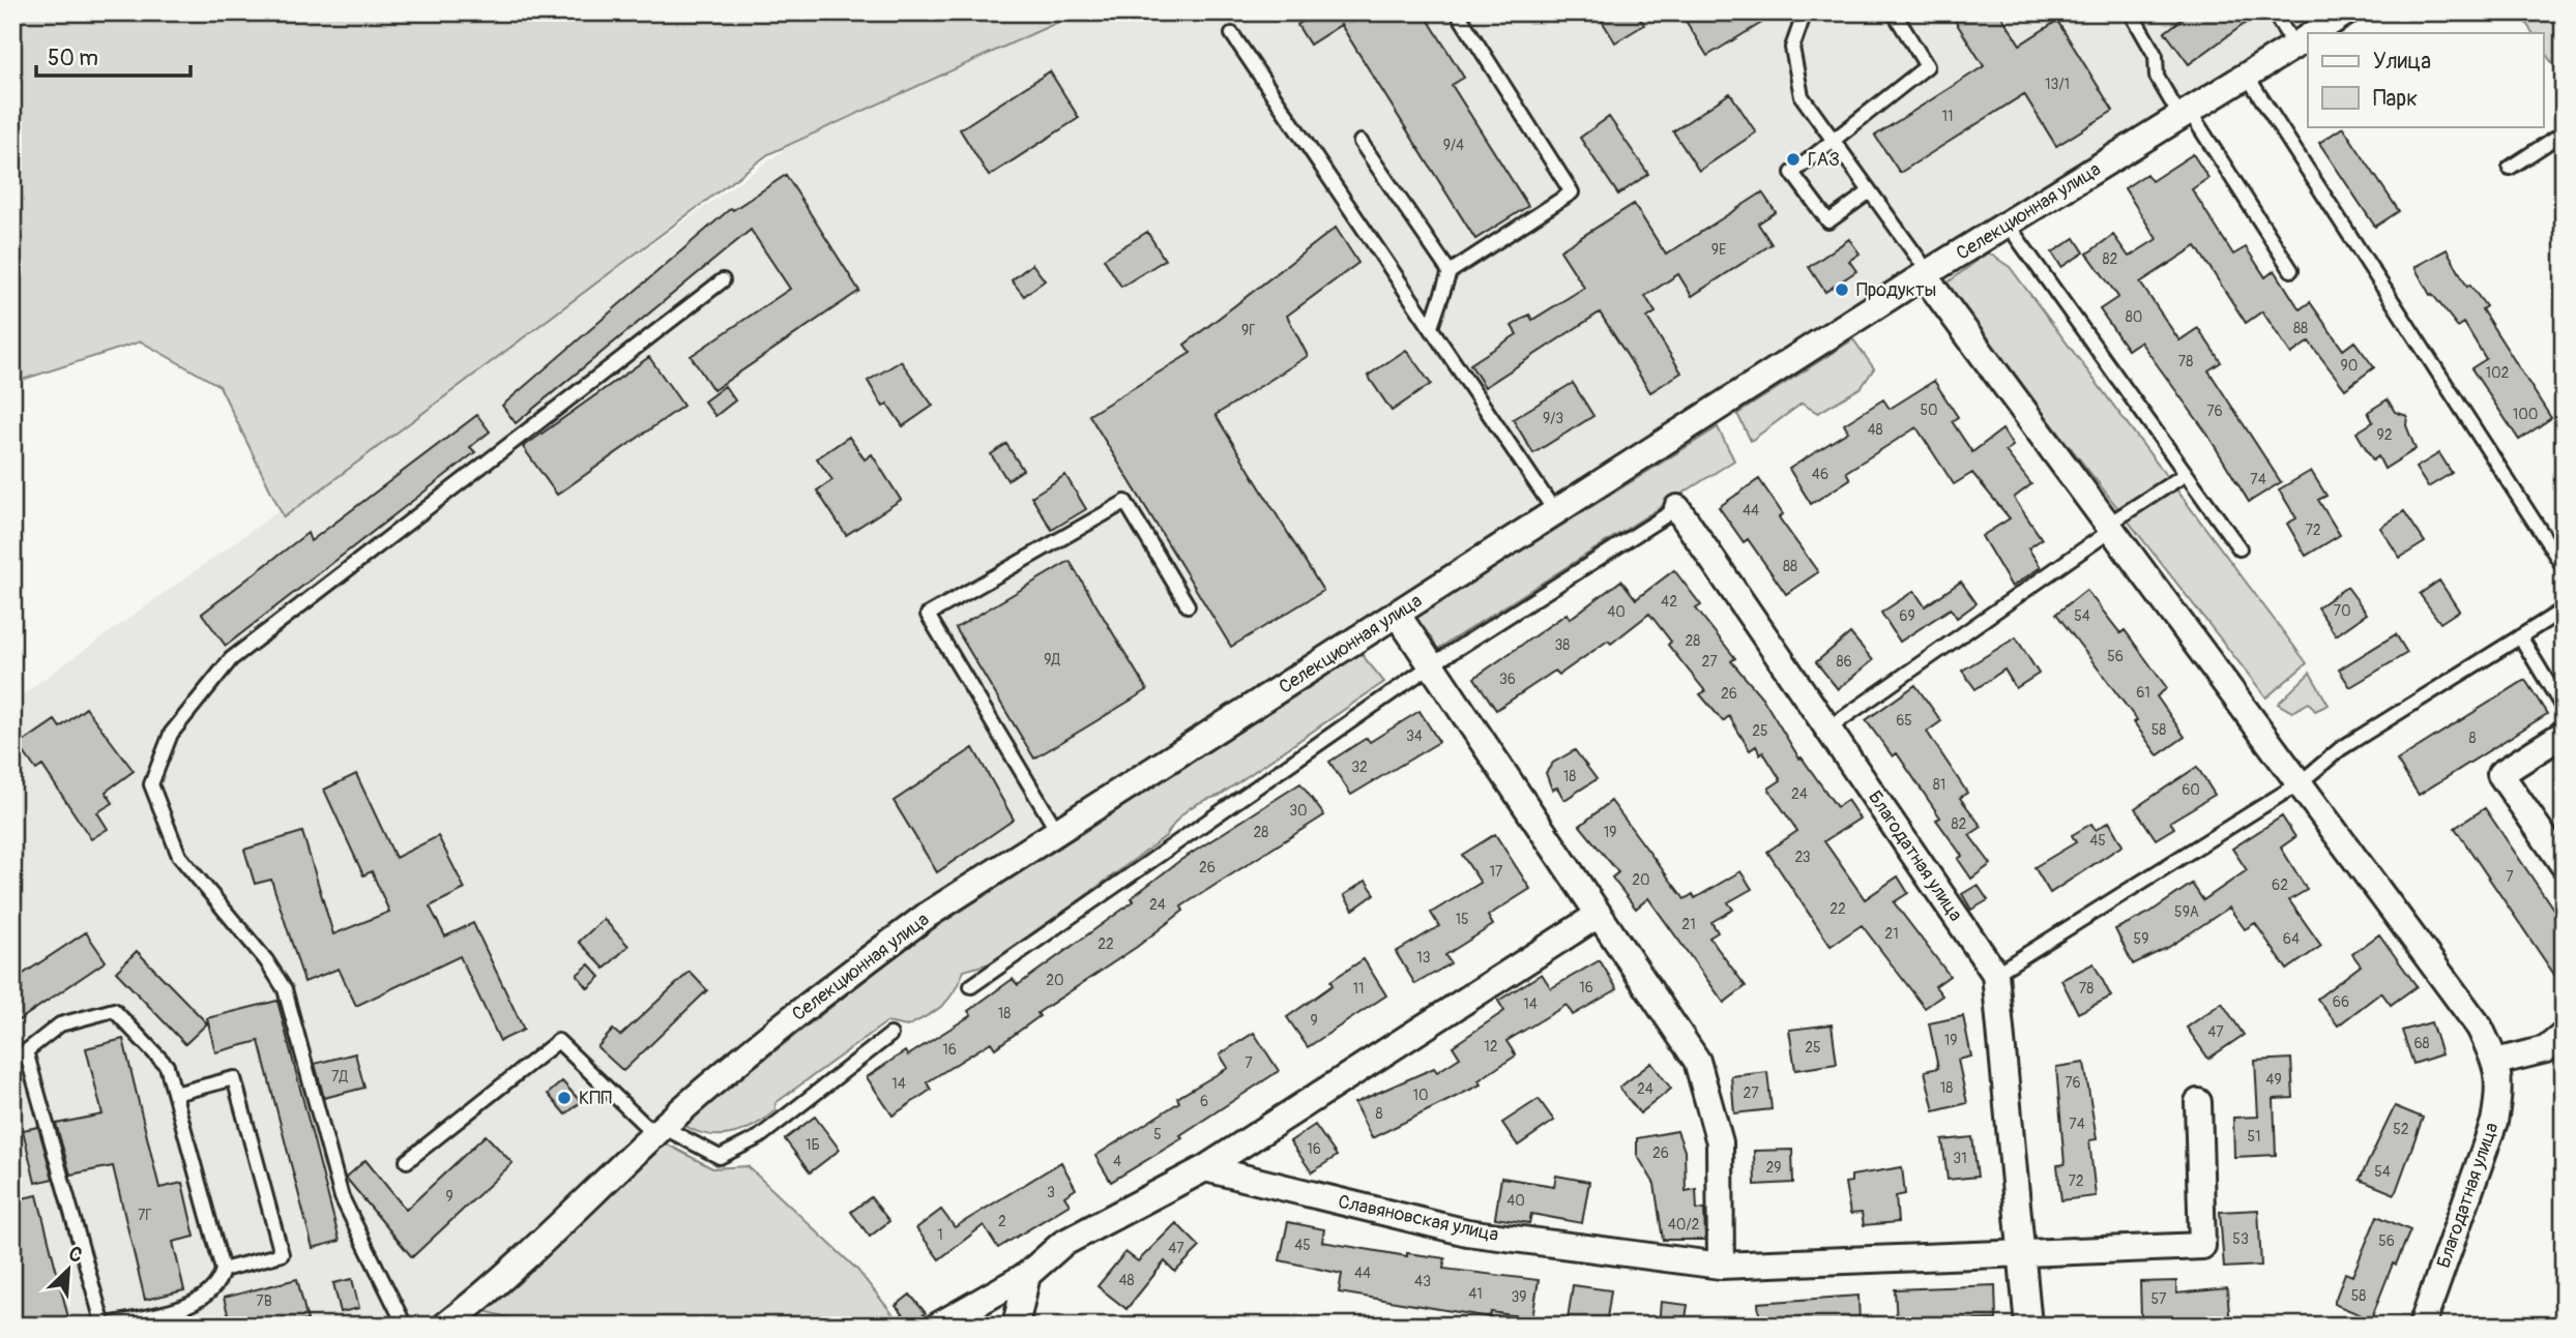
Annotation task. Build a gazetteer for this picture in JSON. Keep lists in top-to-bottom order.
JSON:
{
  "streets": {
    "street": ["Селекционная улица", "Благодатная улица", "Славяновская улица"]
  },
  "crossings": [
    ["Благодатная улица", "Славяновская улица"]
  ],
  "places": ["ГАЗ", "Продукты", "КПП"],
  "house_numbers": [
    "13/1",
    "11",
    "9/4",
    "9Е",
    "82",
    "80",
    "88",
    "9Г",
    "78",
    "90",
    "102",
    "50",
    "76",
    "100",
    "9/3",
    "48",
    "92",
    "46",
    "74",
    "44",
    "72",
    "88",
    "42",
    "70",
    "40",
    "69",
    "54",
    "28",
    "38",
    "56",
    "9Д",
    "27",
    "86",
    "36",
    "61",
    "26",
    "65",
    "58",
    "25",
    "34",
    "8",
    "32",
    "18",
    "81",
    "60",
    "24",
    "30",
    "82",
    "28",
    "19",
    "45",
    "23",
    "26",
    "17",
    "7",
    "20",
    "62",
    "24",
    "22",
    "59А",
    "15",
    "21",
    "21",
    "59",
    "64",
    "22",
    "13",
    "20",
    "16",
    "11",
    "78",
    "66",
    "14",
    "18",
    "9",
    "47",
    "19",
    "68",
    "12",
    "25",
    "16",
    "7",
    "7Д",
    "49",
    "76",
    "14",
    "18",
    "24",
    "27",
    "10",
    "6",
    "8",
    "74",
    "52",
    "5",
    "51",
    "1Б",
    "16",
    "26",
    "31",
    "4",
    "29",
    "54",
    "72",
    "3",
    "9",
    "40",
    "7Г",
    "2",
    "40/2",
    "1",
    "53",
    "56",
    "45",
    "47",
    "44",
    "48",
    "43",
    "41",
    "58",
    "39",
    "57",
    "7В"
  ],
  "legend": ["Улица", "Парк"],
  "scale_bar": "50 m",
  "north": "top right"
}
